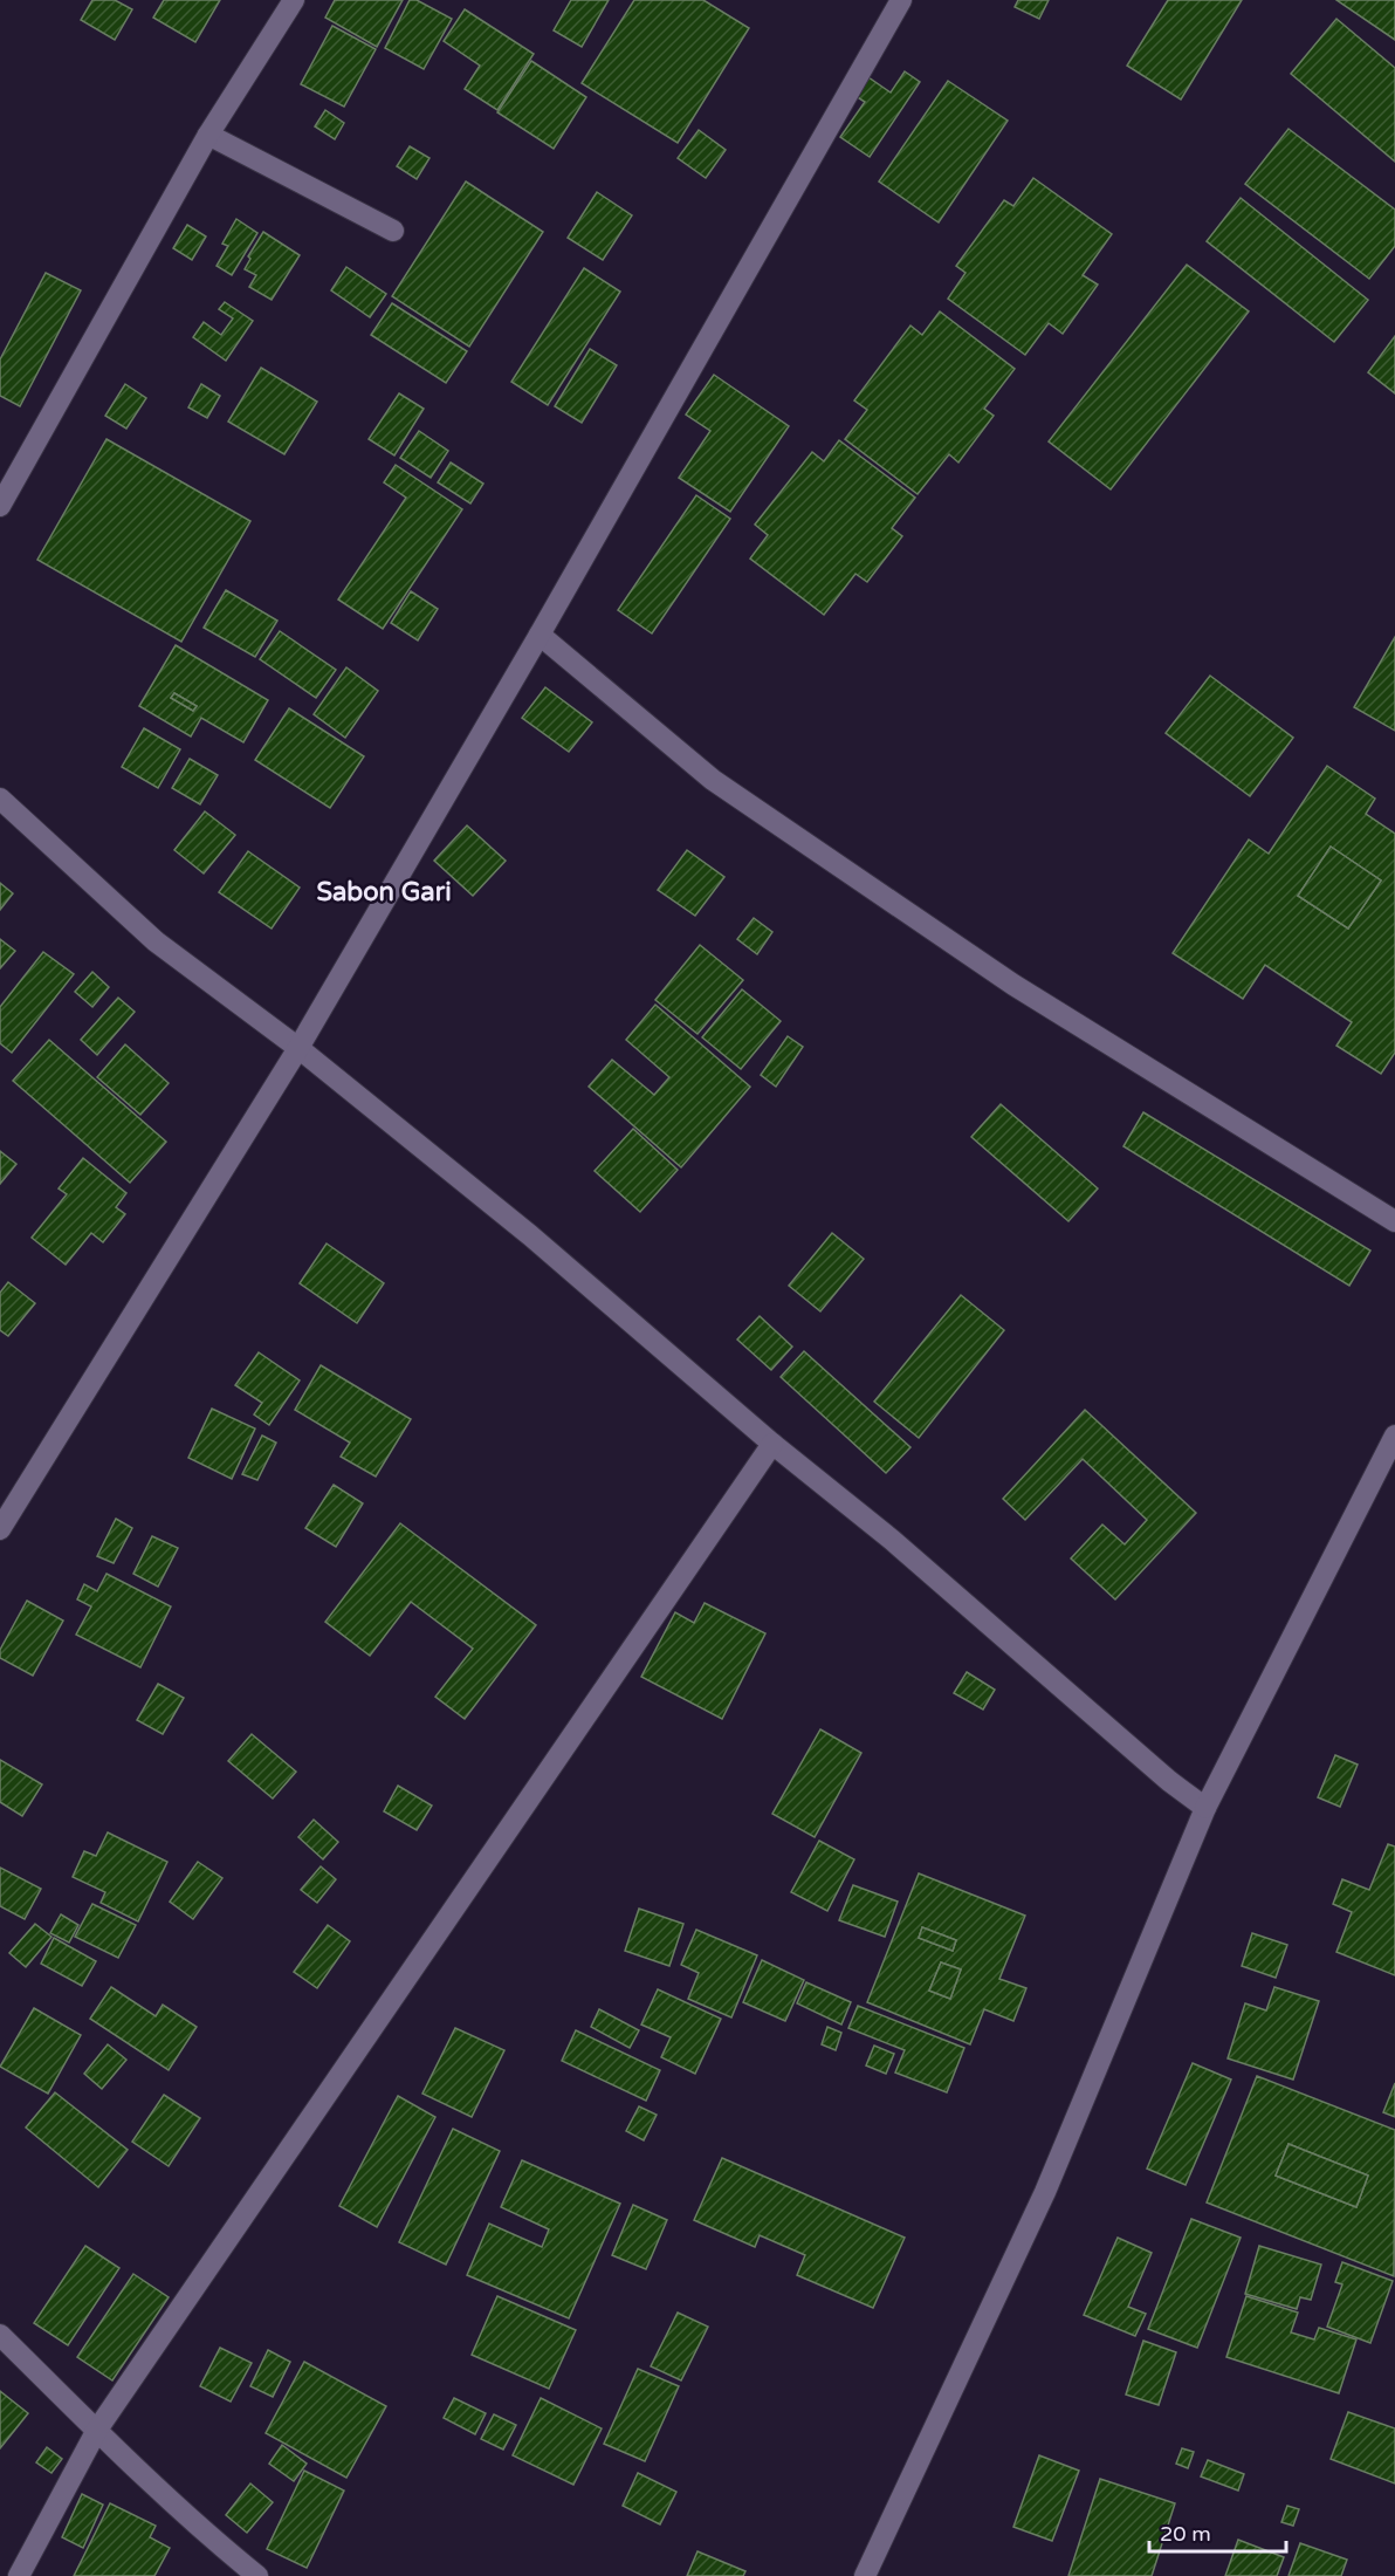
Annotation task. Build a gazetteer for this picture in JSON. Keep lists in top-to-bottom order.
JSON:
{
  "districts": ["Sabon Gari"],
  "scale_bar": "20 m"
}
